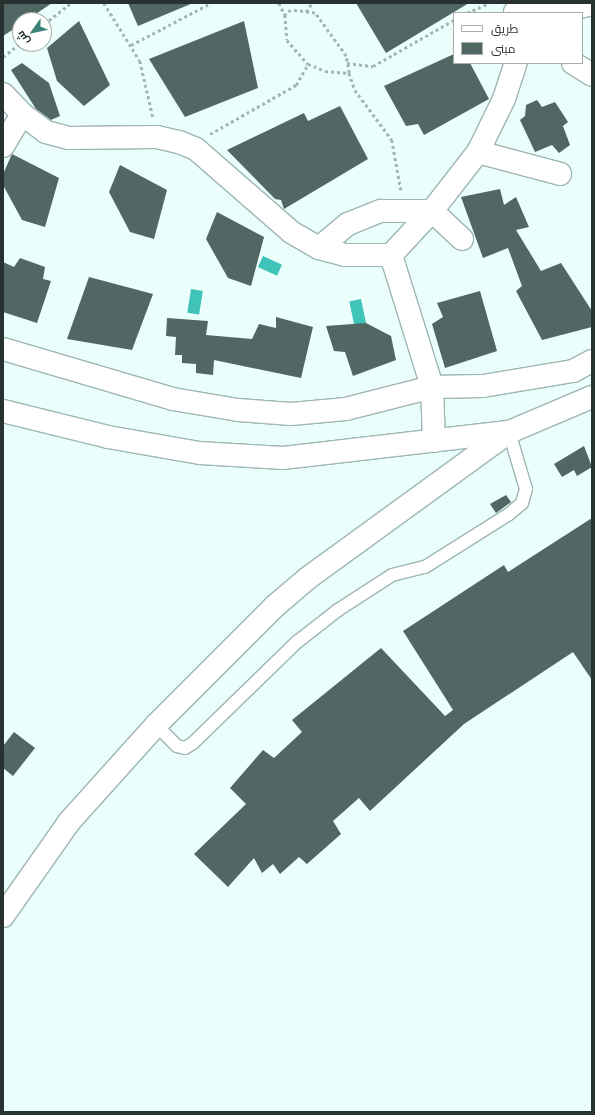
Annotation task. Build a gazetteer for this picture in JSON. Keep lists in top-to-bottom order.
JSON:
{
  "legend": ["طريق", "مبنى"],
  "north": "bottom left"
}
